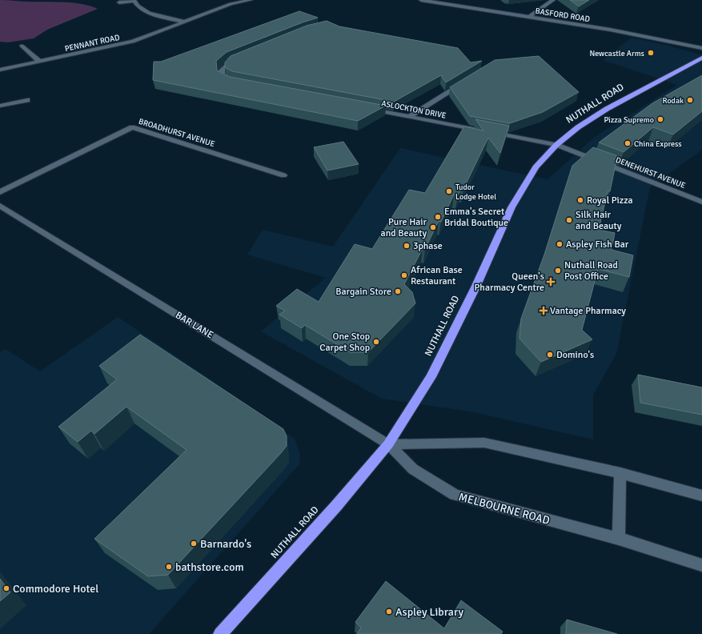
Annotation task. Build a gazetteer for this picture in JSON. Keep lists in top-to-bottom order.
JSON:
{
  "streets": {
    "highway": ["NUTHALL ROAD"],
    "street": [
      "BASFORD ROAD",
      "PENNANT ROAD",
      "ASLOCKTON DRIVE",
      "BROADHURST AVENUE",
      "DENEHURST AVENUE",
      "BAR LANE",
      "MELBOURNE ROAD"
    ]
  },
  "crossings": [
    ["NUTHALL ROAD", "ASLOCKTON DRIVE"],
    ["NUTHALL ROAD", "DENEHURST AVENUE"],
    ["NUTHALL ROAD", "BAR LANE"],
    ["NUTHALL ROAD", "MELBOURNE ROAD"],
    ["ASLOCKTON DRIVE", "DENEHURST AVENUE"],
    ["BAR LANE", "MELBOURNE ROAD"]
  ],
  "places": {
    "other": [
      "Newcastle Arms",
      "Rodak",
      "Pizza Supremo",
      "China Express",
      "Tudor Lodge Hotel",
      "Royal Pizza",
      "Emma's Secret Bridal Boutique",
      "Silk Hair and Beauty",
      "Pure Hair and Beauty",
      "Aspley Fish Bar",
      "3phase",
      "Nuthall Road Post Office",
      "African Base Restaurant",
      "Bargain Store",
      "One Stop Carpet Shop",
      "Domino's",
      "Barnardo's",
      "bathstore.com",
      "Commodore Hotel",
      "Aspley Library"
    ],
    "health": ["Queen's Pharmacy Centre", "Vantage Pharmacy"]
  }
}
